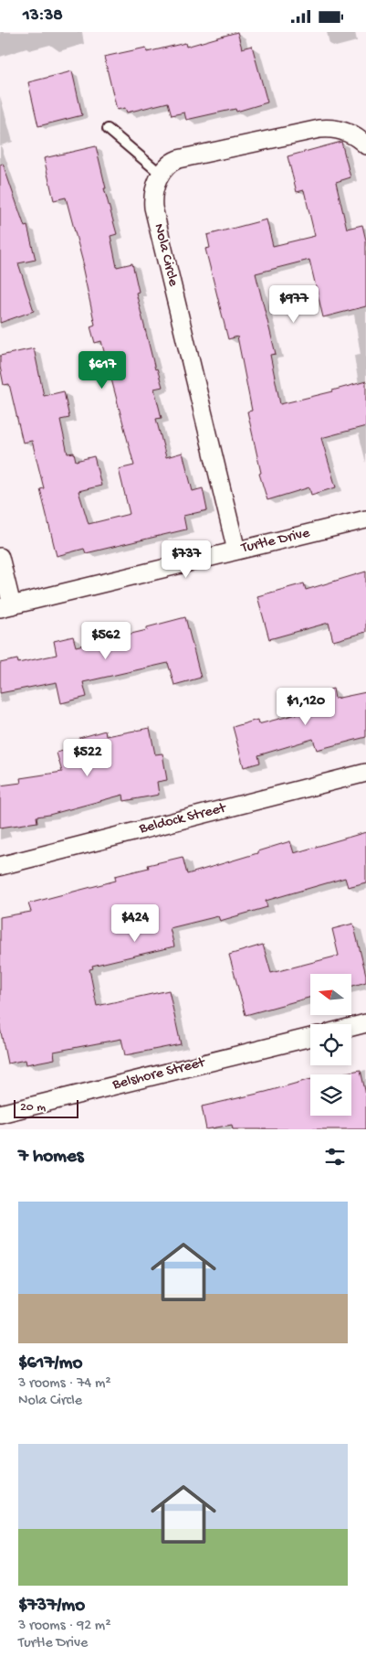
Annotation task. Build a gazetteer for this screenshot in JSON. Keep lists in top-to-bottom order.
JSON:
{
  "streets": {
    "street": [
      "Nola Circle",
      "Turtle Drive",
      "Beldock Street",
      "Belshore Street"
    ]
  },
  "crossings": [
    ["Nola Circle", "Turtle Drive"]
  ],
  "scale_bar": "20 m",
  "north": "left",
  "page": {
    "status": "13:38",
    "price": [
      "$977",
      "$617",
      "$737",
      "$562",
      "$1,120",
      "$522",
      "$424"
    ],
    "scale": "20 m",
    "heading": "7 homes",
    "list": [
      {
        "name": "$617/mo",
        "note": "3 rooms · 74 m² · Nola Circle"
      },
      {
        "name": "$737/mo",
        "note": "3 rooms · 92 m² · Turtle Drive"
      }
    ]
  }
}
